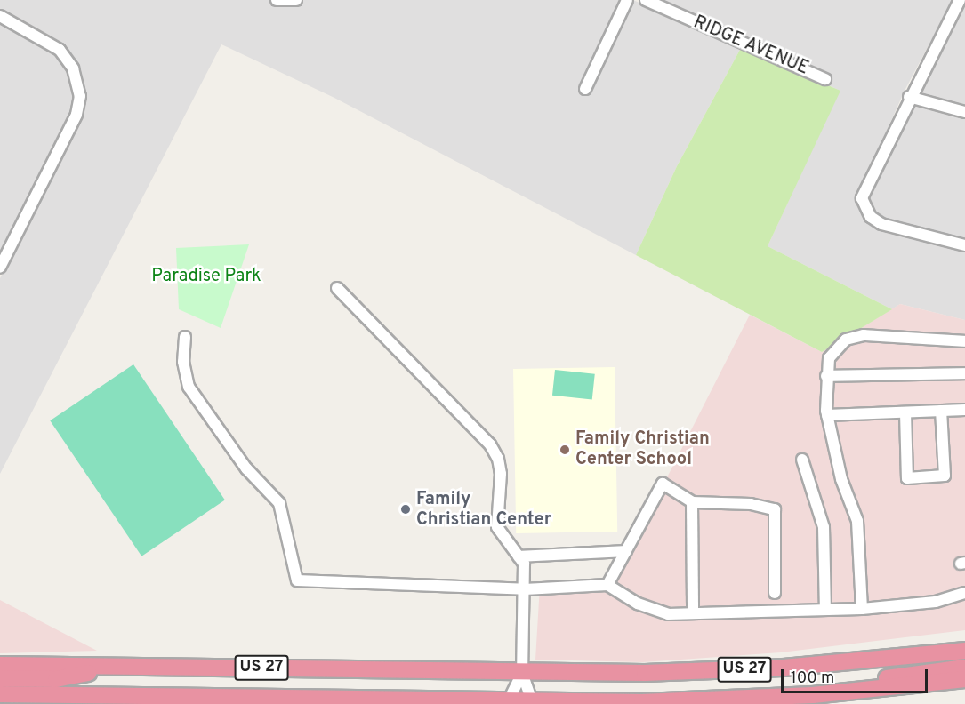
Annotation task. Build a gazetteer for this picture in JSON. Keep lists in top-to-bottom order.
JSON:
{
  "streets": {
    "highway": ["US 27"],
    "street": ["RIDGE AVENUE"]
  },
  "parks": ["Paradise Park"],
  "places": ["Family Christian Center School", "Family Christian Center"],
  "scale_bar": "100 m"
}
